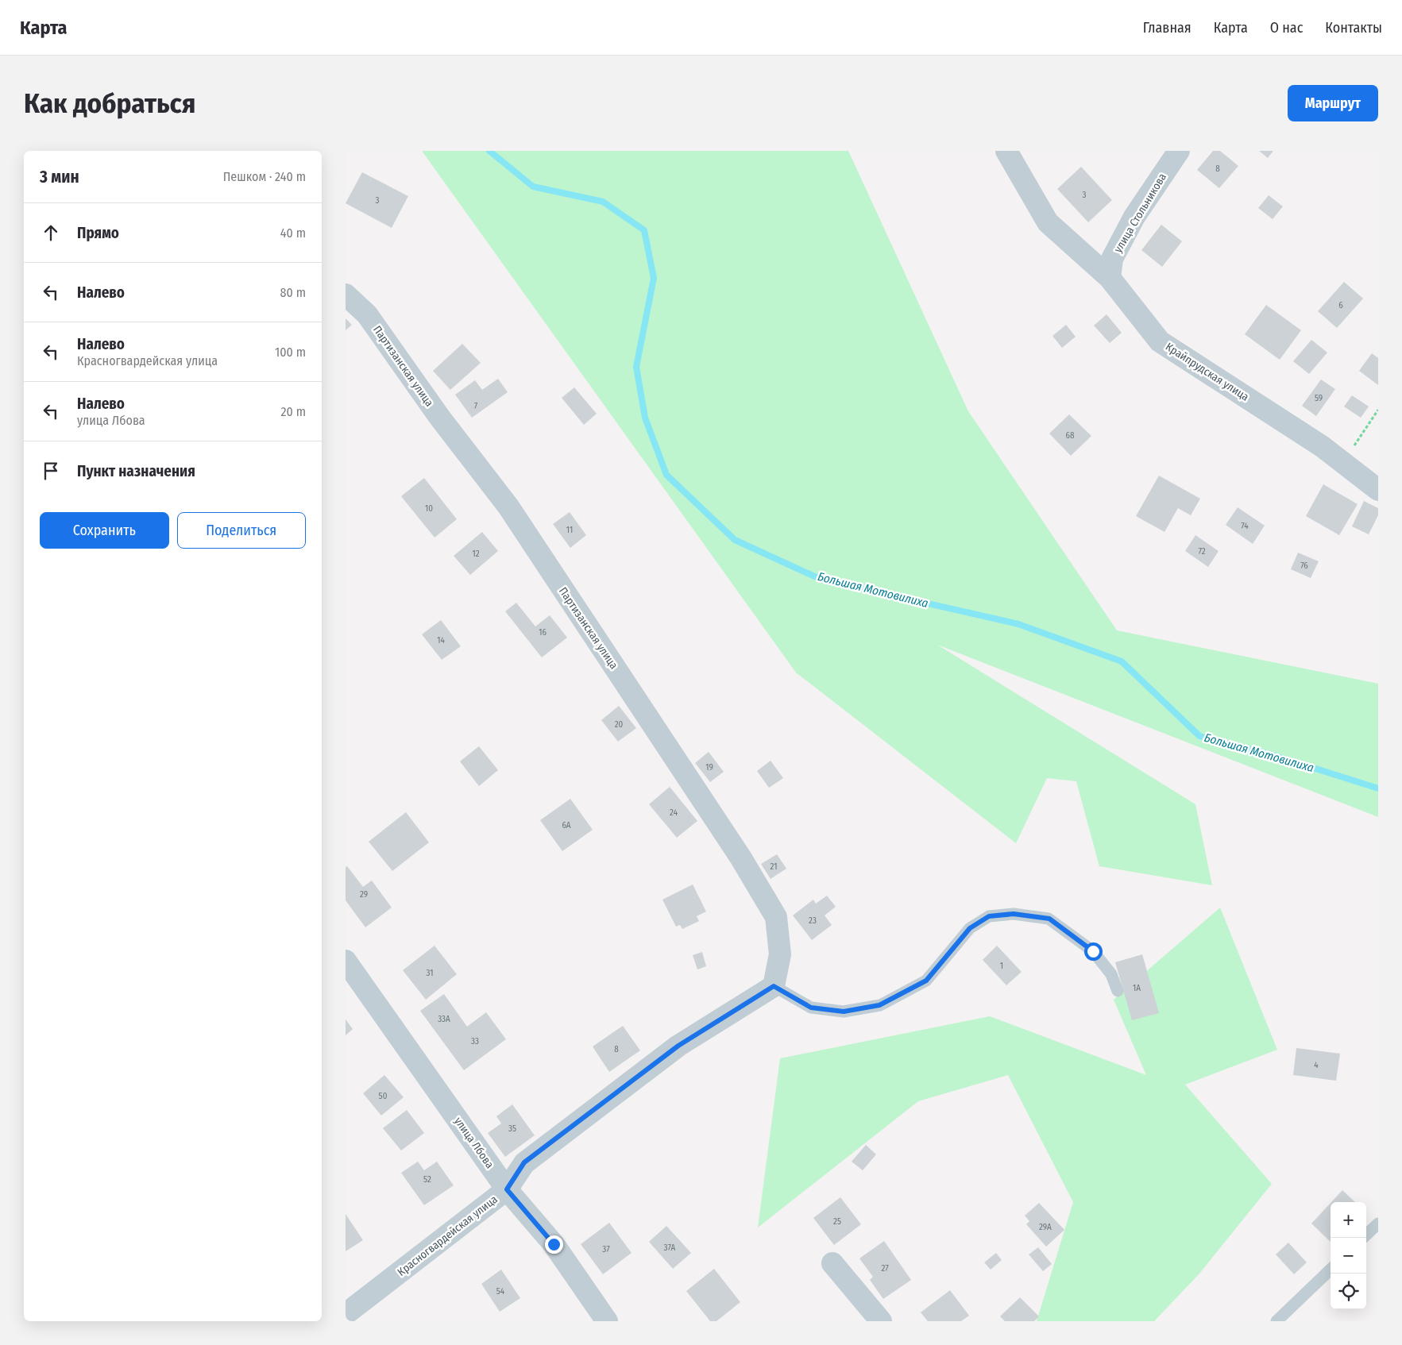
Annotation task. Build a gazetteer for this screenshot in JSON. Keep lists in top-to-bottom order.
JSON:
{
  "streets": {
    "street": [
      "улица Стольникова",
      "Партизанская улица",
      "Крайпрудская улица",
      "улица Лбова",
      "Красногвардейская улица"
    ]
  },
  "crossings": [
    ["улица Стольникова", "Крайпрудская улица"],
    ["Партизанская улица", "Красногвардейская улица"],
    ["улица Лбова", "Красногвардейская улица"]
  ],
  "water": ["Большая Мотовилиха"],
  "house_numbers": [
    "8",
    "3",
    "3",
    "6",
    "59",
    "7",
    "68",
    "10",
    "74",
    "11",
    "72",
    "12",
    "76",
    "16",
    "14",
    "20",
    "19",
    "24",
    "6А",
    "21",
    "29",
    "23",
    "1",
    "31",
    "1А",
    "33А",
    "33",
    "8",
    "4",
    "50",
    "35",
    "52",
    "25",
    "29А",
    "37А",
    "37",
    "27",
    "54"
  ],
  "page": {
    "header": "Карта",
    "nav": [
      "Главная",
      "Карта",
      "О нас",
      "Контакты"
    ],
    "buttons": [
      "Маршрут",
      ["Сохранить", "Поделиться"]
    ],
    "title": "Как добраться",
    "heading": ["3 мин", "Пешком · 240 m"],
    "list": [
      ["Прямо", "40 m"],
      ["Налево", "80 m"],
      ["Налево", "Красногвардейская улица", "100 m"],
      ["Налево", "улица Лбова", "20 m"],
      "Пункт назначения"
    ],
    "map_buttons": ["+", "−"]
  }
}
